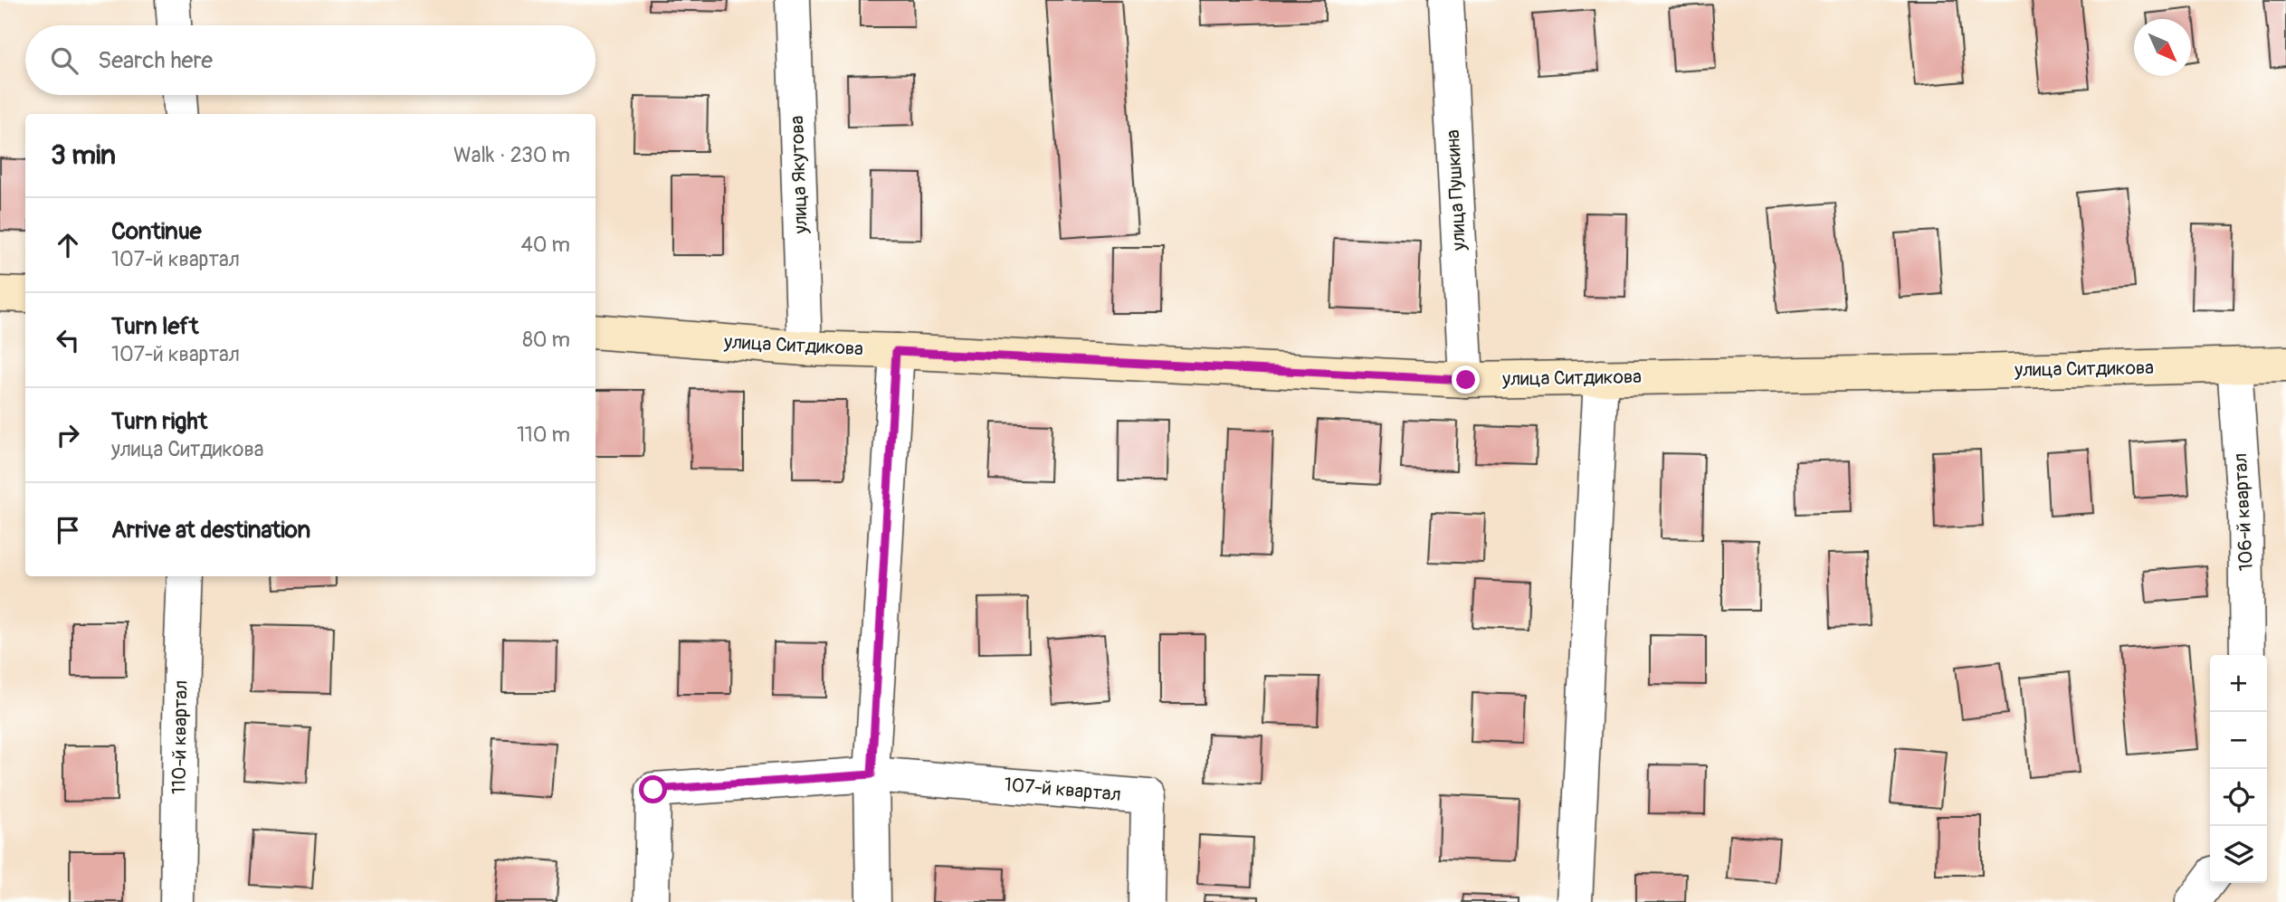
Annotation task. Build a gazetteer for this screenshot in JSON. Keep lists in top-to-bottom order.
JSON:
{
  "streets": {
    "street": [
      "улица Якутова",
      "улица Пушкина",
      "улица Ситдикова",
      "106-й квартал",
      "110-й квартал",
      "107-й квартал"
    ]
  },
  "crossings": [
    ["улица Якутова", "улица Ситдикова"],
    ["улица Пушкина", "улица Ситдикова"],
    ["улица Ситдикова", "106-й квартал"]
  ],
  "north": "bottom right",
  "page": {
    "search": "Search here",
    "heading": ["3 min", "Walk · 230 m"],
    "list": [
      ["Continue", "107-й квартал", "40 m"],
      ["Turn left", "107-й квартал", "80 m"],
      ["Turn right", "улица Ситдикова", "110 m"],
      "Arrive at destination"
    ],
    "map_buttons": ["+", "−"]
  }
}
